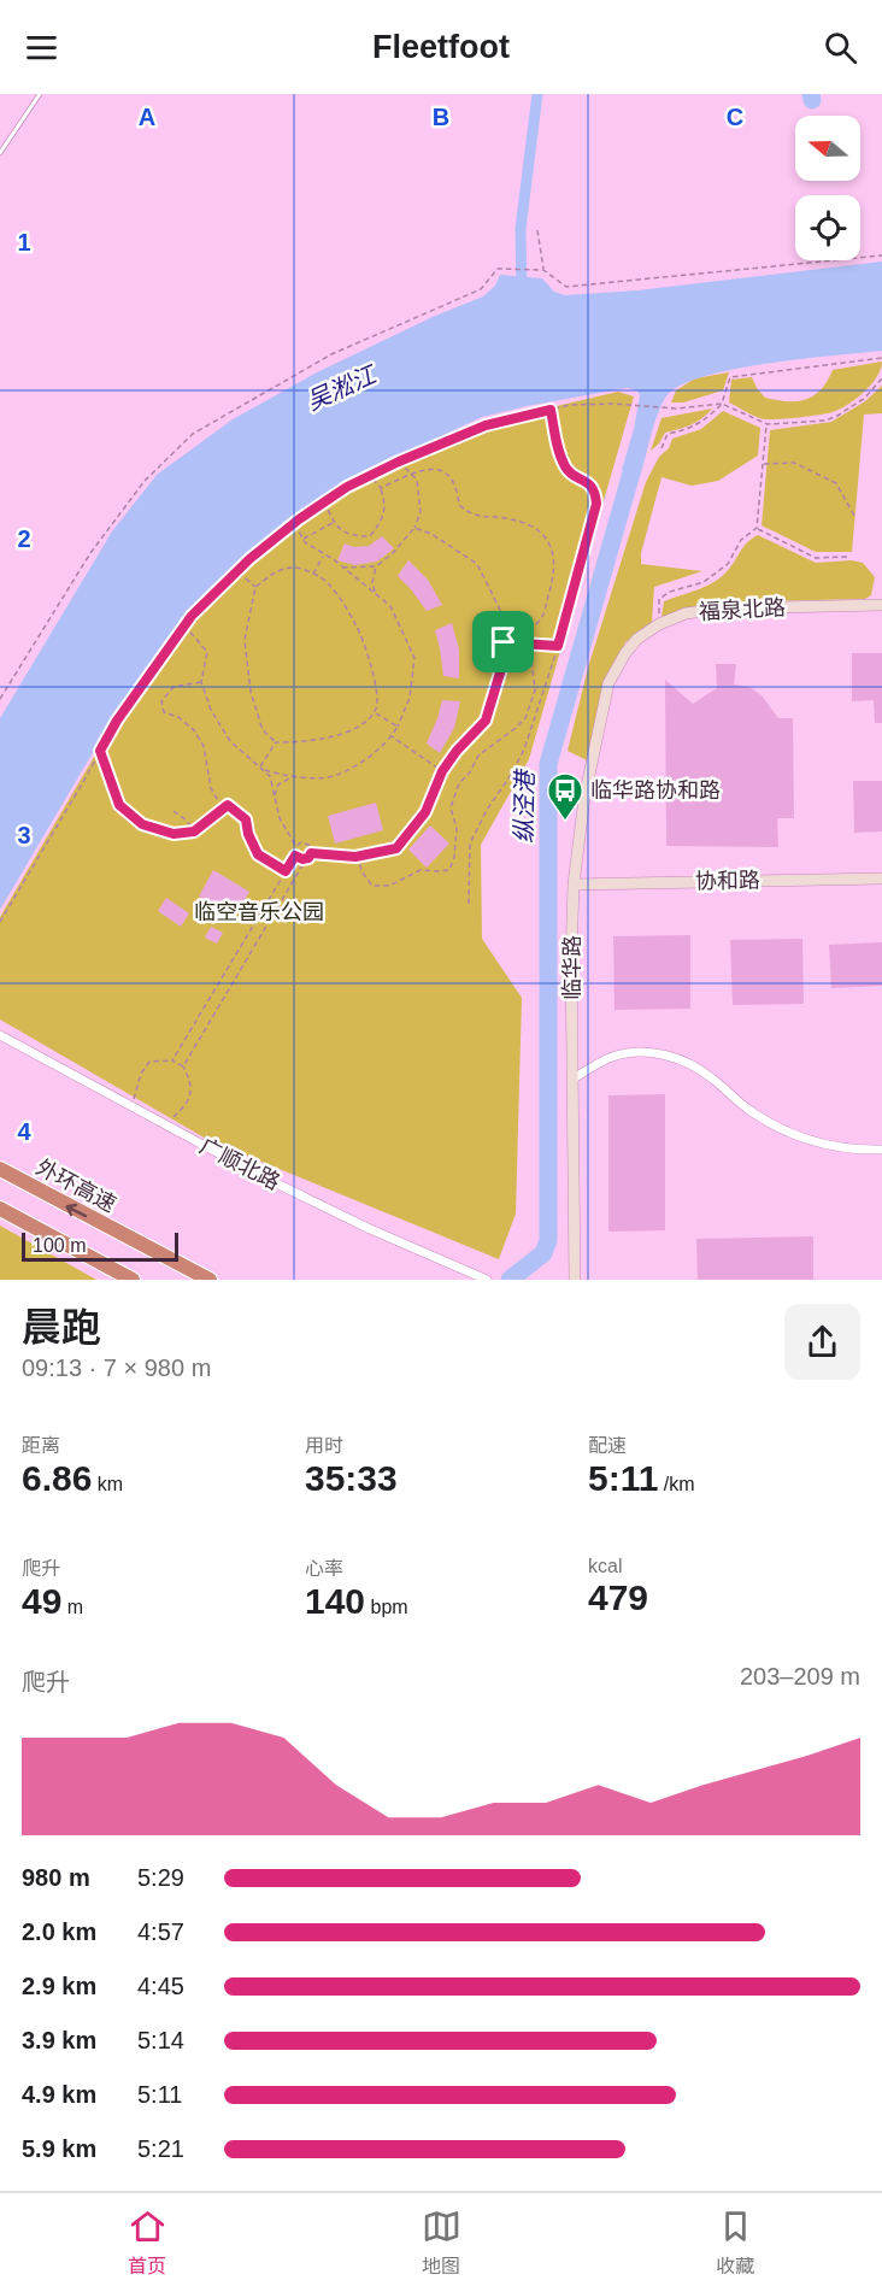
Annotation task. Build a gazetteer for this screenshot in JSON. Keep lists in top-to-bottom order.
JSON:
{
  "streets": {
    "highway": ["外环高速"],
    "street": [
      "福泉北路",
      "协和路",
      "临华路",
      "广顺北路"
    ]
  },
  "crossings": [
    ["福泉北路", "临华路"],
    ["协和路", "临华路"]
  ],
  "water": ["吴淞江", "纵泾港"],
  "parks": ["临空音乐公园"],
  "places": {
    "bus stop": ["临华路协和路"]
  },
  "scale_bar": "100 m",
  "north": "left",
  "page": {
    "header": "Fleetfoot",
    "scale": "100 m",
    "heading": ["晨跑", "09:13 · 7 × 980 m"],
    "stats": [
      ["距离", "6.86 km"],
      ["用时", "35:33"],
      ["配速", "5:11 /km"],
      ["爬升", "49 m"],
      ["心率", "140 bpm"],
      ["kcal", "479"]
    ],
    "chart": ["爬升", "203–209 m"],
    "list": [
      {
        "name": "980 m",
        "note": "5:29"
      },
      {
        "name": "2.0 km",
        "note": "4:57"
      },
      {
        "name": "2.9 km",
        "note": "4:45"
      },
      {
        "name": "3.9 km",
        "note": "5:14"
      },
      {
        "name": "4.9 km",
        "note": "5:11"
      },
      {
        "name": "5.9 km",
        "note": "5:21"
      }
    ],
    "tabs": ["首页", "地图", "收藏"]
  },
  "grid": {
    "columns": ["A", "B", "C"],
    "rows": [
      "1",
      "2",
      "3",
      "4"
    ]
  }
}
